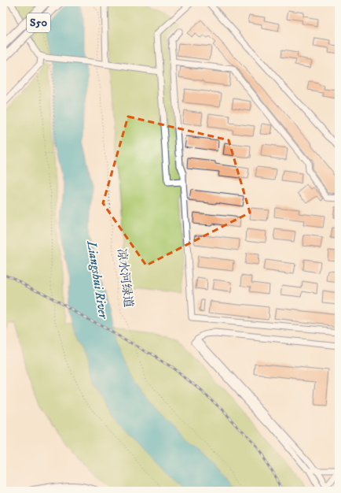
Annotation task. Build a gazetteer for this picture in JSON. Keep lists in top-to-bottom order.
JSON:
{
  "streets": {
    "highway": ["S50"],
    "path": ["凉水河绿道"]
  },
  "water": ["Liangshui River"]
}
